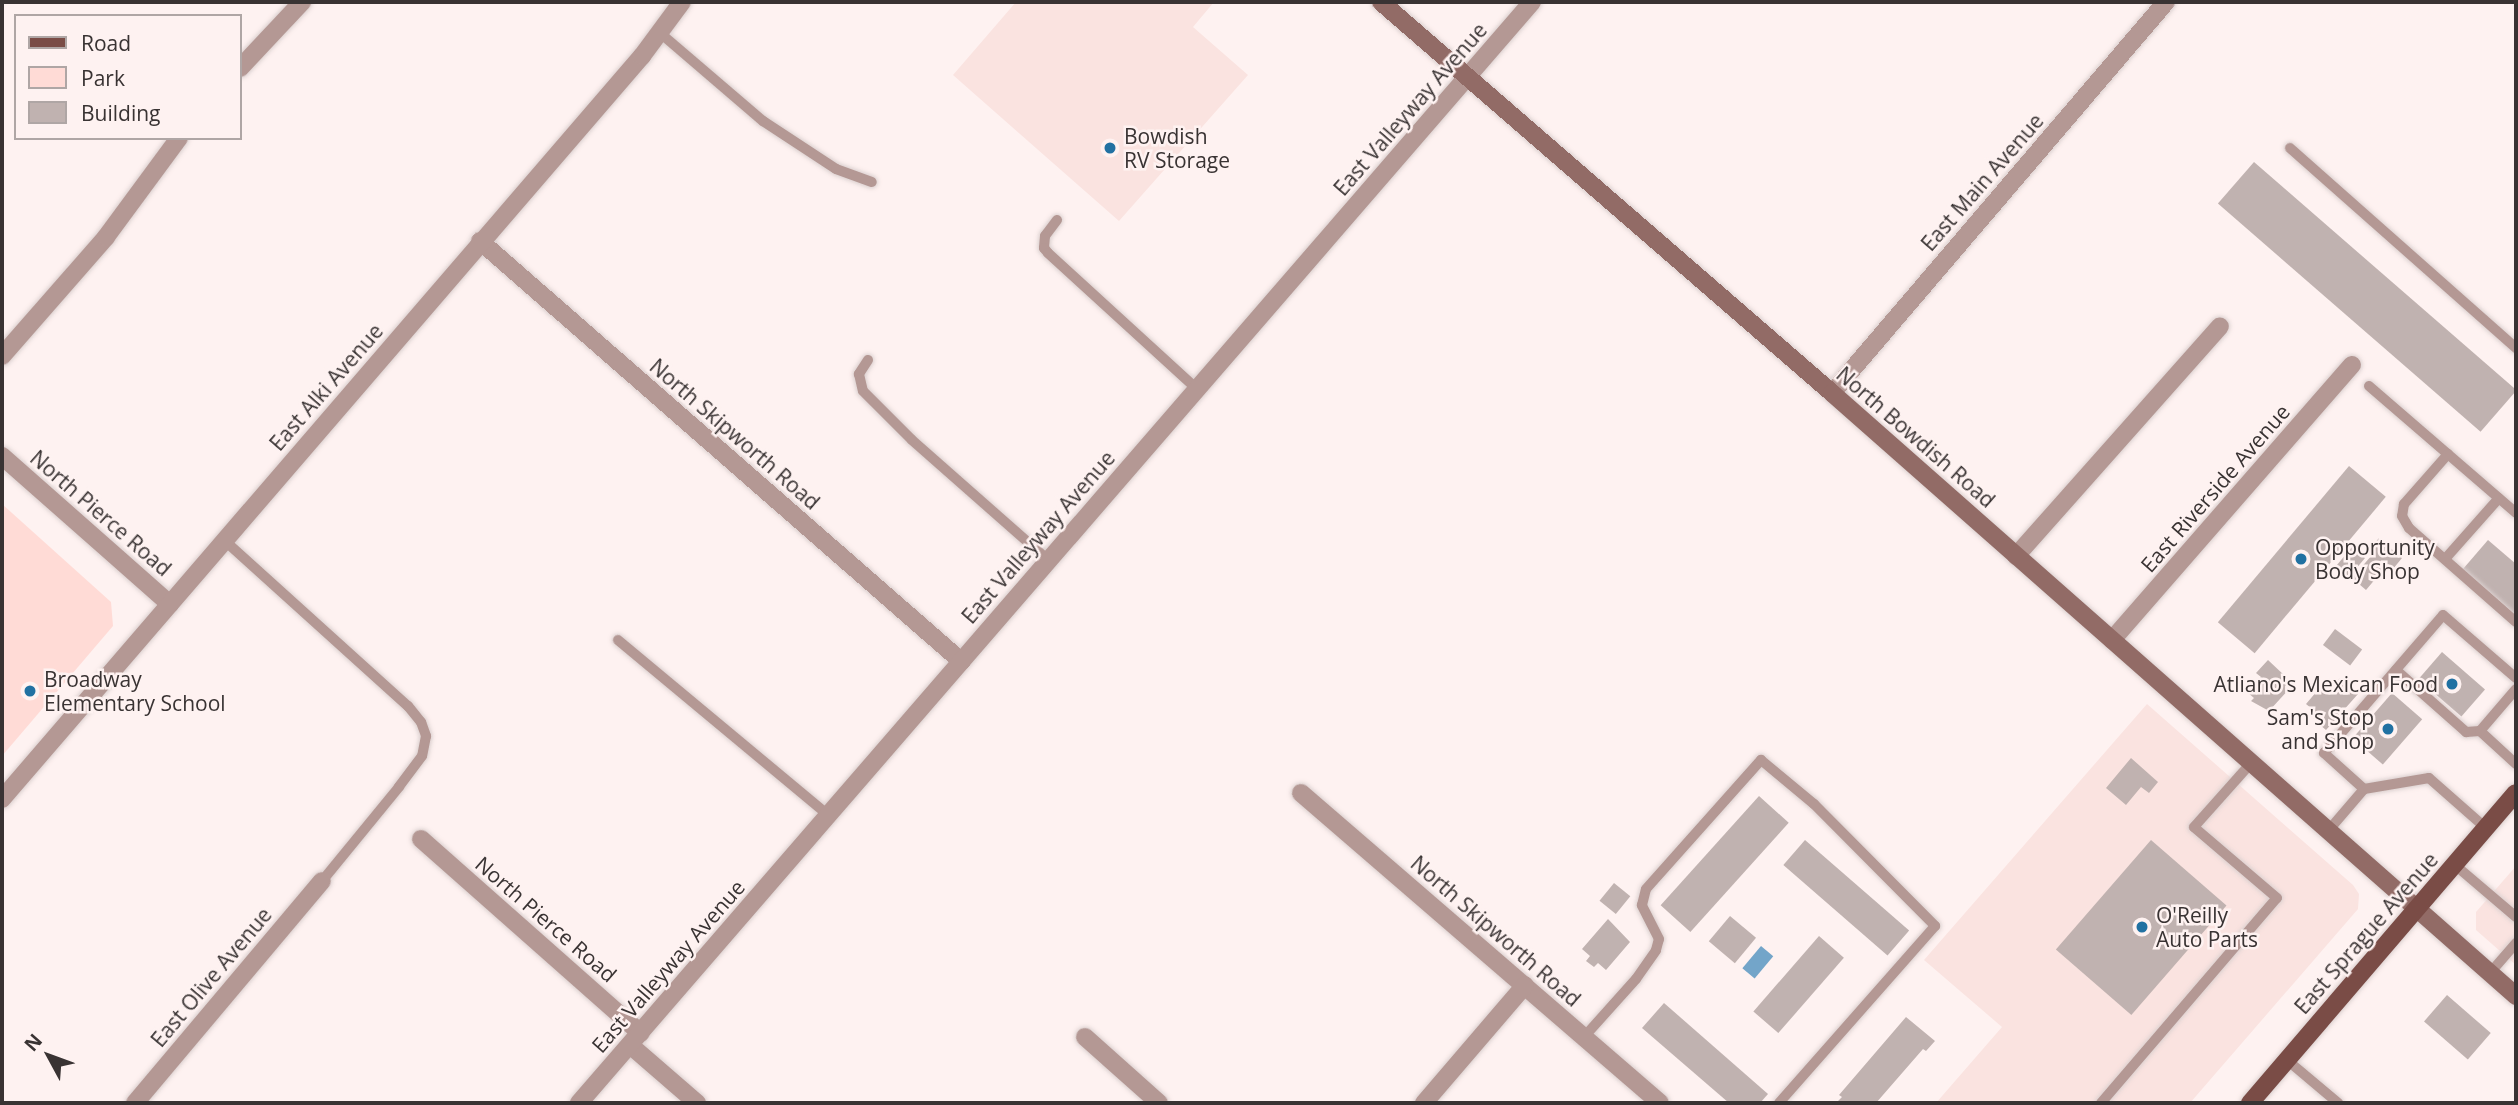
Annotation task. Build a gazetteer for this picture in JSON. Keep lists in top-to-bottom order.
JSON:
{
  "streets": {
    "main road": ["East Sprague Avenue"],
    "street": [
      "East Valleyway Avenue",
      "East Main Avenue",
      "East Alki Avenue",
      "North Skipworth Road",
      "North Bowdish Road",
      "East Riverside Avenue",
      "North Pierce Road",
      "East Olive Avenue"
    ]
  },
  "crossings": [
    ["East Valleyway Avenue", "North Skipworth Road"],
    ["East Valleyway Avenue", "North Bowdish Road"],
    ["East Valleyway Avenue", "North Pierce Road"],
    ["East Main Avenue", "North Bowdish Road"],
    ["East Alki Avenue", "North Skipworth Road"],
    ["East Alki Avenue", "North Pierce Road"],
    ["North Bowdish Road", "East Riverside Avenue"],
    ["North Bowdish Road", "East Sprague Avenue"]
  ],
  "places": [
    "Bowdish RV Storage",
    "Opportunity Body Shop",
    "Atliano's Mexican Food",
    "Broadway Elementary School",
    "Sam's Stop and Shop",
    "O'Reilly Auto Parts"
  ],
  "legend": ["Road", "Park", "Building"],
  "north": "top left"
}
